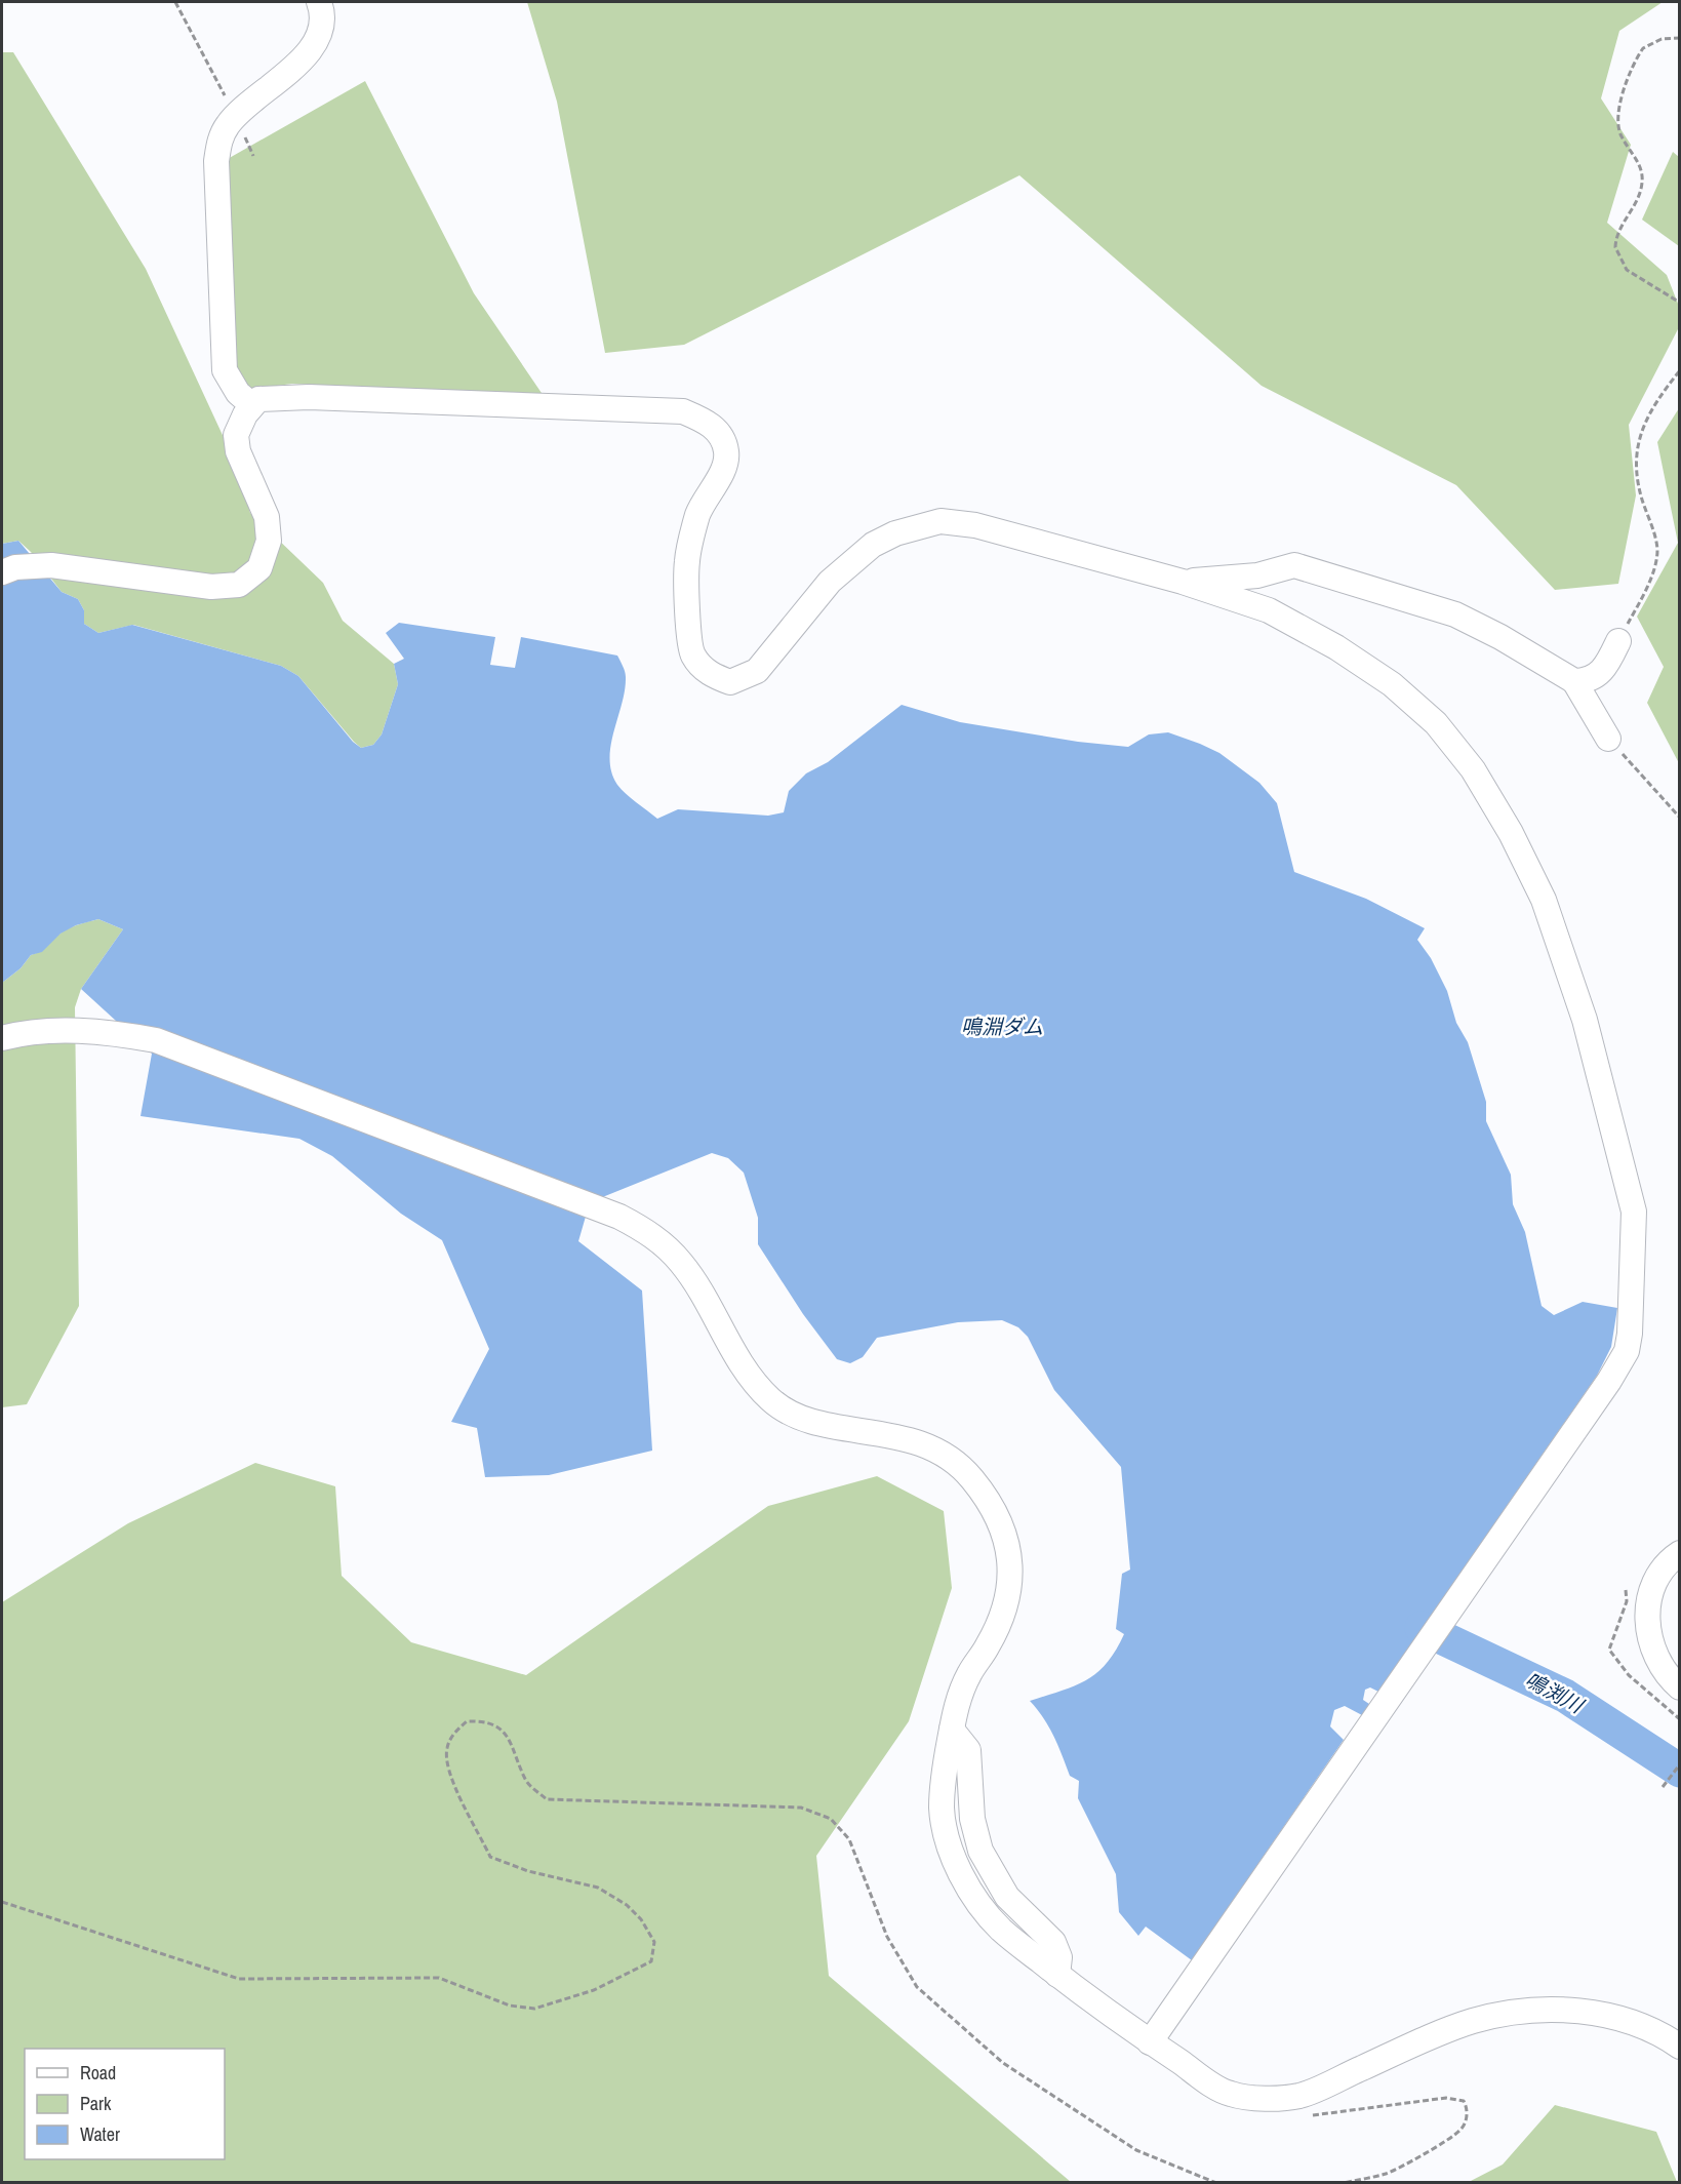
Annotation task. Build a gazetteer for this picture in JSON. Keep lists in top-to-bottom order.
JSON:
{
  "water": ["鳴淵ダム", "鳴渕川"],
  "legend": ["Road", "Park", "Water"]
}
